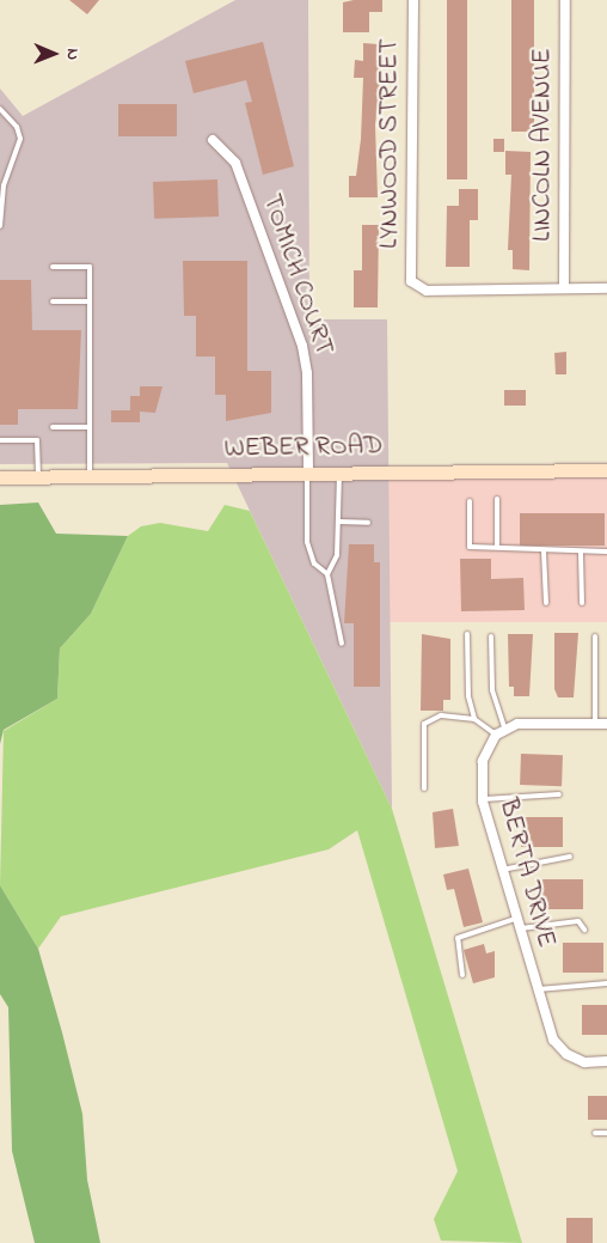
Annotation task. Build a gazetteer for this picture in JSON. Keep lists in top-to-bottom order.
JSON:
{
  "streets": {
    "main road": ["WEBER ROAD"],
    "street": [
      "LYNWOOD STREET",
      "LINCOLN AVENUE",
      "TOMICH COURT",
      "BERTA DRIVE"
    ]
  },
  "crossings": [
    ["LYNWOOD STREET", "LINCOLN AVENUE"],
    ["TOMICH COURT", "WEBER ROAD"]
  ],
  "north": "right"
}
